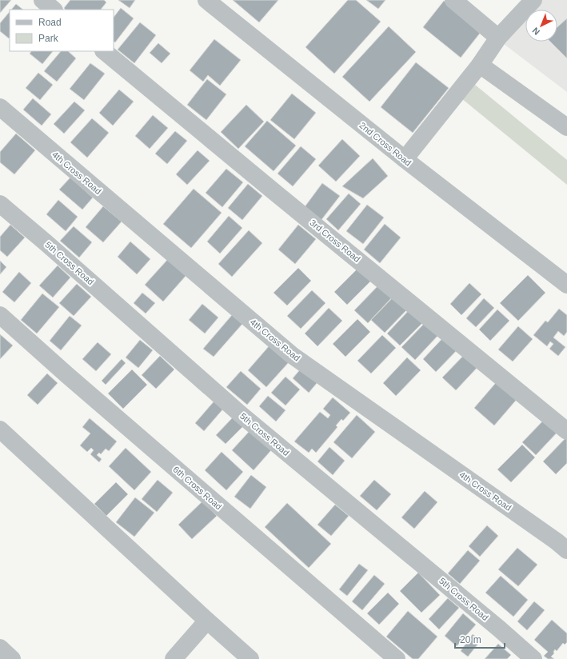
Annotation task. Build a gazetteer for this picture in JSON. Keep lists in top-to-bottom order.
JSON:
{
  "streets": {
    "street": [
      "2nd Cross Road",
      "4th Cross Road",
      "3rd Cross Road",
      "5th Cross Road",
      "6th Cross Road"
    ]
  },
  "legend": ["Road", "Park"],
  "scale_bar": "20 m",
  "north": "bottom left"
}
